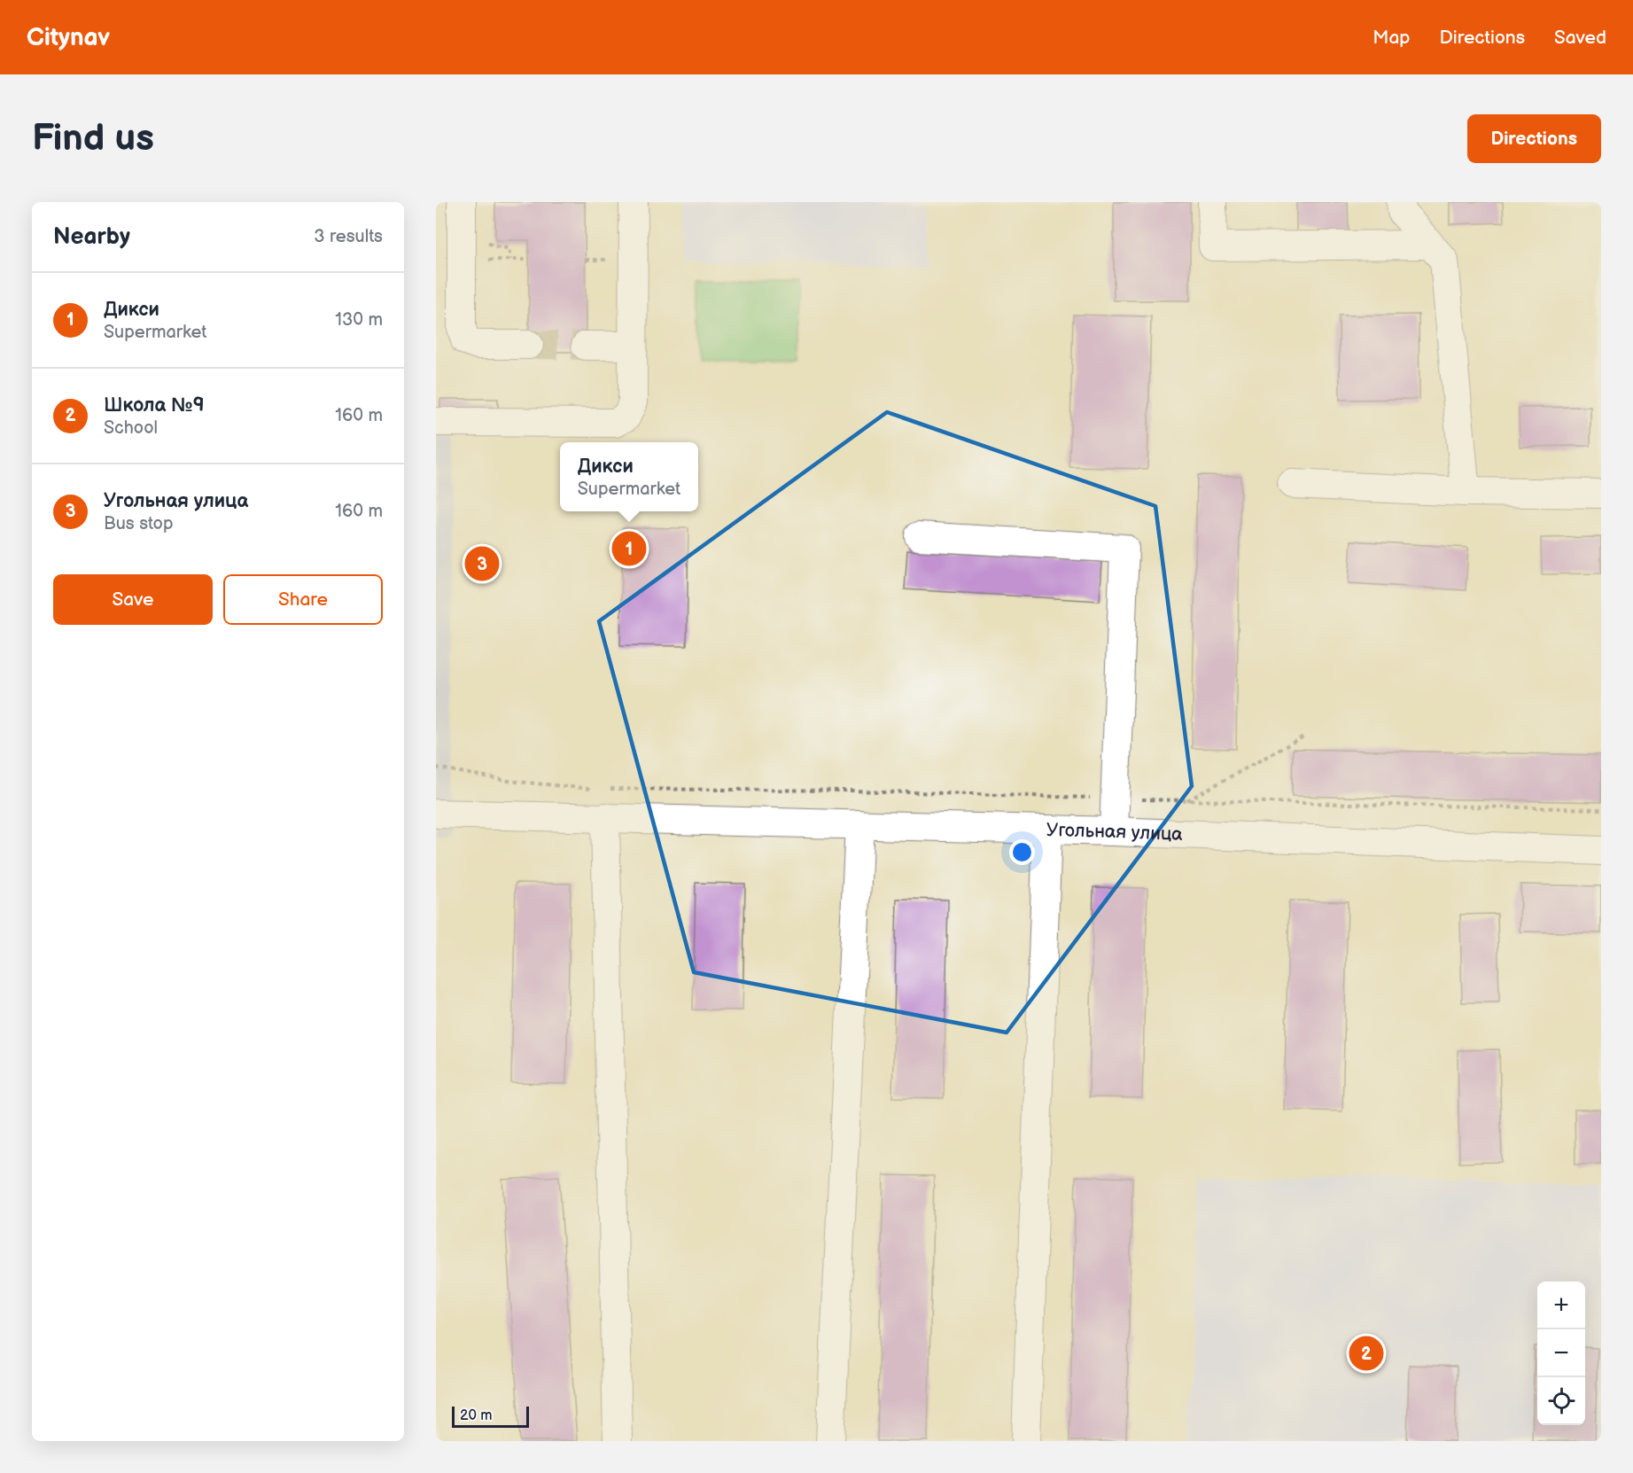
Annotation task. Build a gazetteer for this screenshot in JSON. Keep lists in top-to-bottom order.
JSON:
{
  "streets": {
    "street": ["Угольная улица"]
  },
  "scale_bar": "20 m",
  "page": {
    "header": "Citynav",
    "nav": ["Map", "Directions", "Saved"],
    "buttons": [
      "Directions",
      ["Save", "Share"]
    ],
    "title": "Find us",
    "heading": ["Nearby", "3 results"],
    "list": [
      {
        "mark": "1",
        "name": "Дикси",
        "note": "Supermarket",
        "value": "130 m"
      },
      {
        "mark": "2",
        "name": "Школа №9",
        "note": "School",
        "value": "160 m"
      },
      {
        "mark": "3",
        "name": "Угольная улица",
        "note": "Bus stop",
        "value": "160 m"
      }
    ],
    "popup": ["Дикси", "Supermarket"],
    "pins": ["1", "3", "2"],
    "map_buttons": ["+", "−"],
    "scale": "20 m"
  }
}
